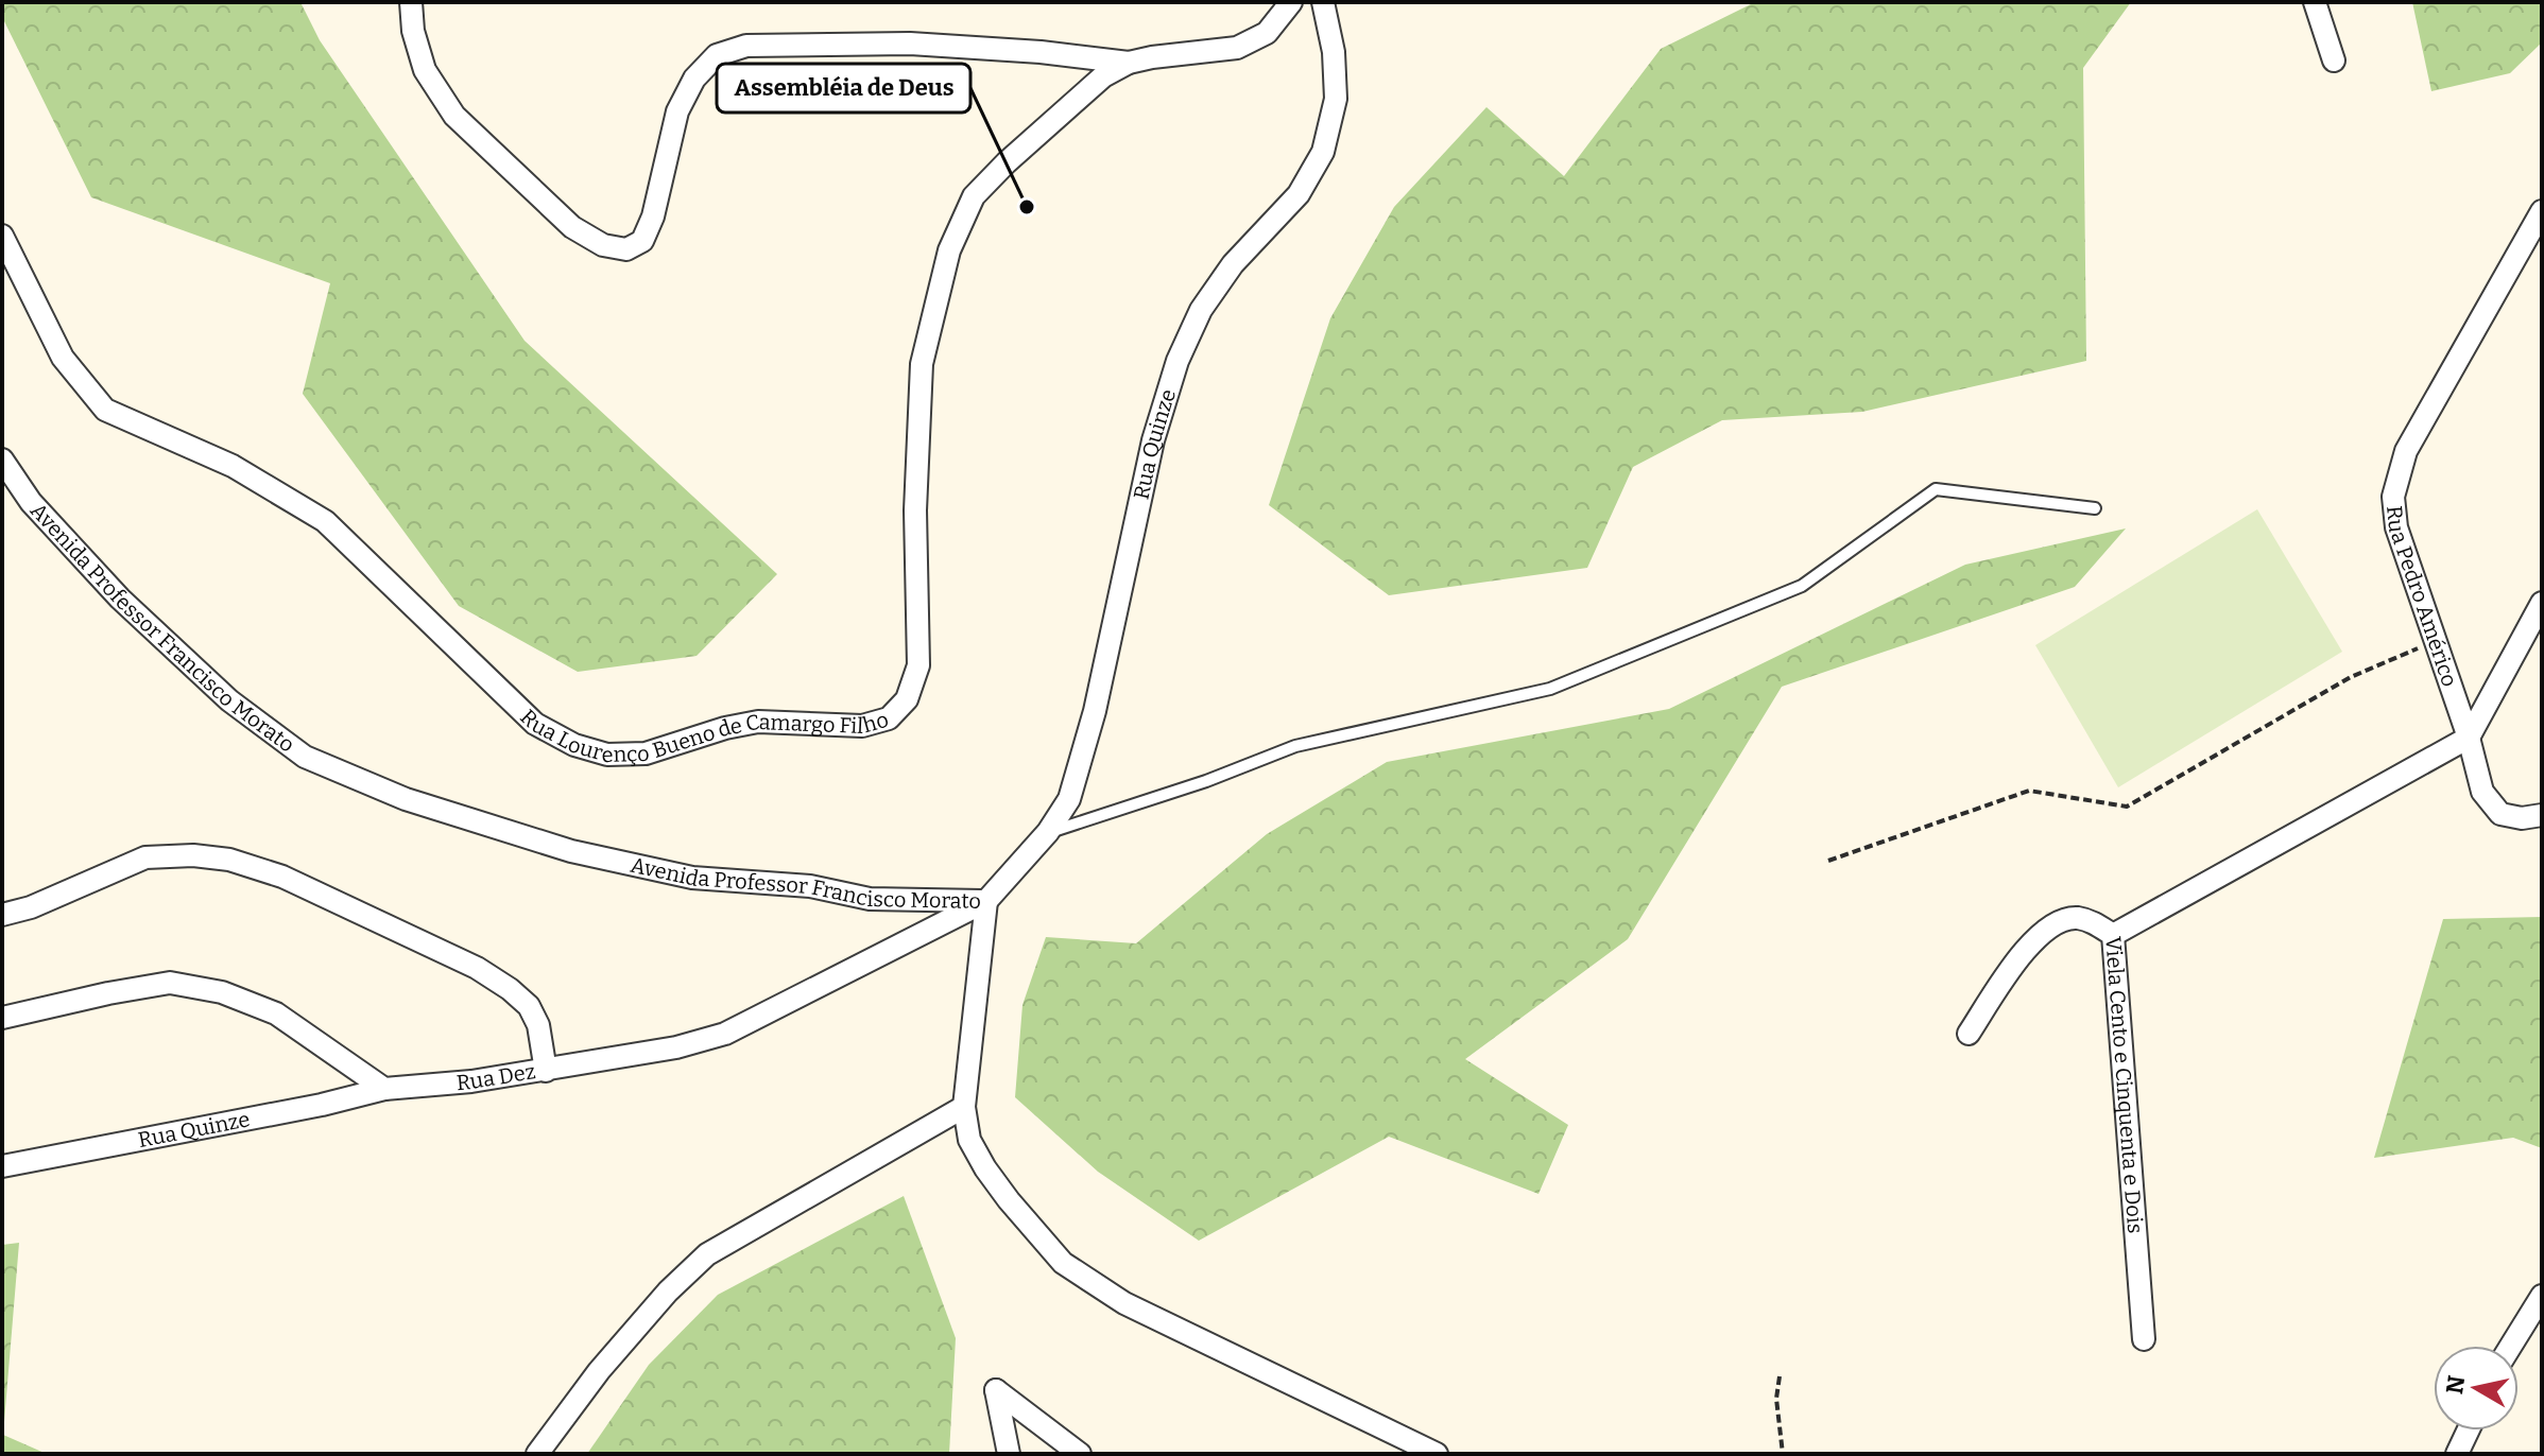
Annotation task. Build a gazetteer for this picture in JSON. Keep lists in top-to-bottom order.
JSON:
{
  "streets": {
    "street": [
      "Rua Quinze",
      "Rua Pedro Américo",
      "Avenida Professor Francisco Morato",
      "Rua Lourenço Bueno de Camargo Filho",
      "Rua Dez",
      "Viela Cento e Cinquenta e Dois"
    ]
  },
  "crossings": [
    ["Rua Quinze", "Avenida Professor Francisco Morato"],
    ["Rua Quinze", "Rua Dez"],
    ["Avenida Professor Francisco Morato", "Rua Dez"]
  ],
  "places": ["Assembléia de Deus"],
  "north": "left"
}
